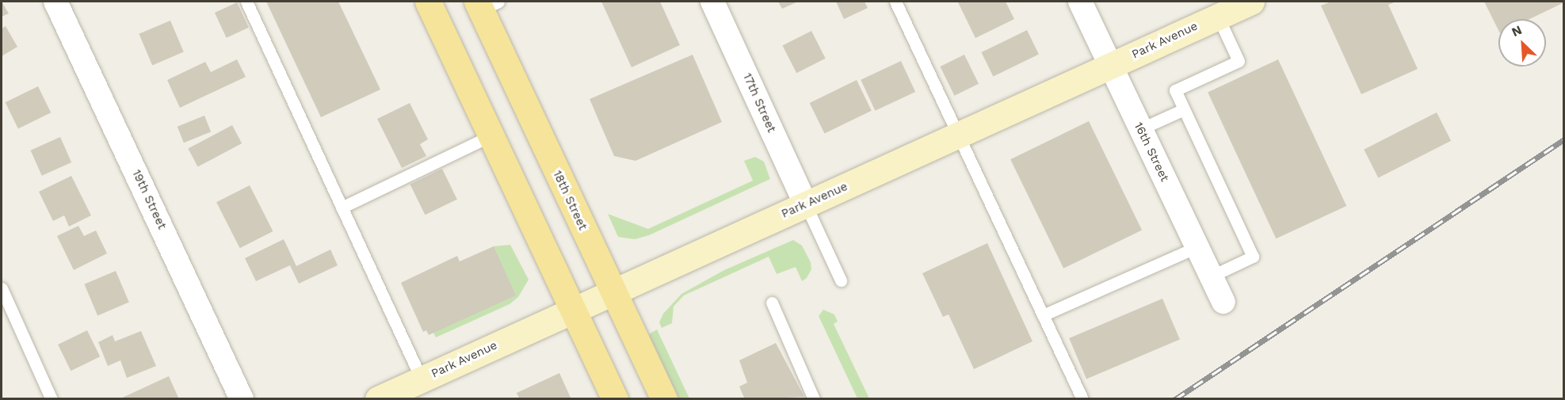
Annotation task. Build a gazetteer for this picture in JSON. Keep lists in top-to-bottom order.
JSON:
{
  "streets": {
    "main road": ["18th Street"],
    "street": [
      "Park Avenue",
      "17th Street",
      "16th Street",
      "19th Street"
    ]
  },
  "crossings": [
    ["Park Avenue", "17th Street"],
    ["Park Avenue", "16th Street"],
    ["Park Avenue", "18th Street"]
  ],
  "north": "top left"
}
